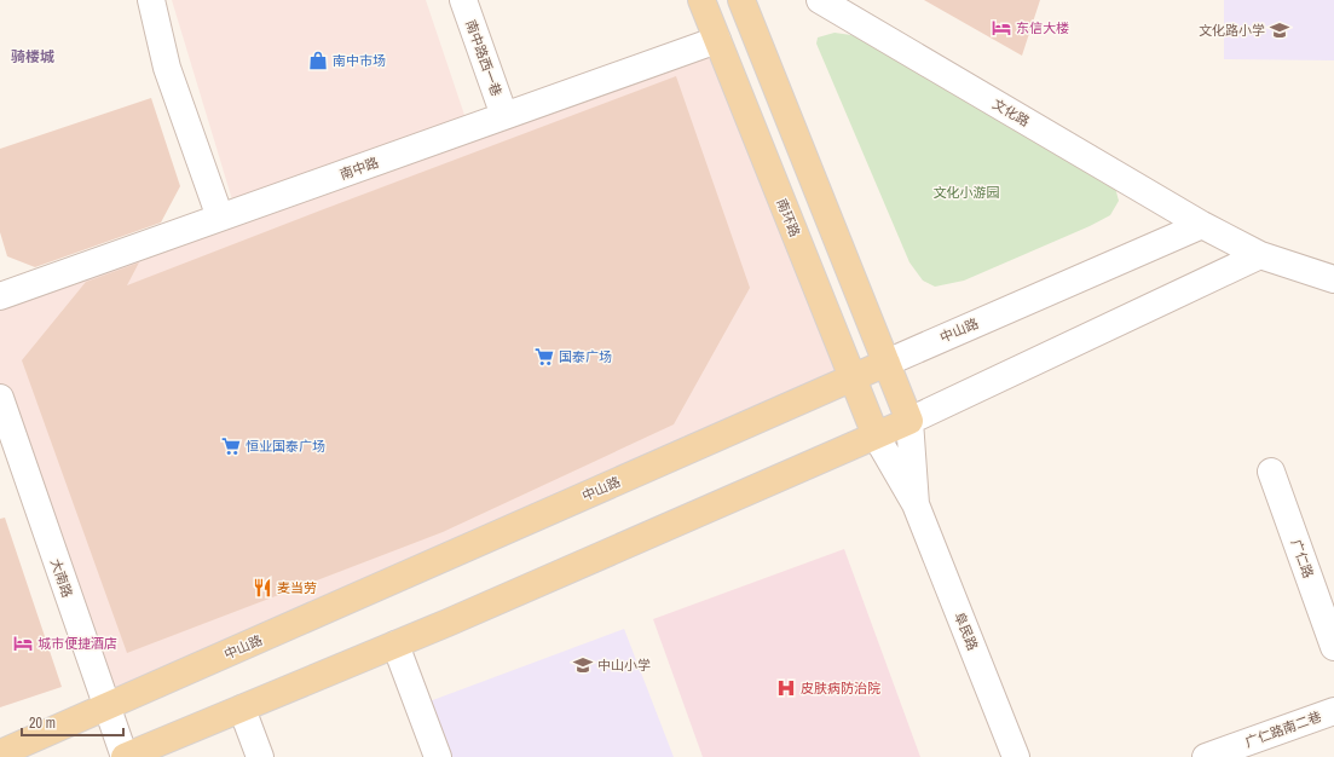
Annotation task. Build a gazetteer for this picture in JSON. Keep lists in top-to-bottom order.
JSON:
{
  "streets": {
    "main road": ["南环路", "中山路"],
    "street": [
      "南中路西一巷",
      "文化路",
      "南中路",
      "广仁路",
      "大南路",
      "阜民路",
      "广仁路南二巷"
    ]
  },
  "crossings": [
    ["南中路西一巷", "南中路"],
    ["文化路", "中山路"],
    ["南中路", "南环路"],
    ["南环路", "中山路"],
    ["中山路", "大南路"]
  ],
  "districts": ["骑楼城"],
  "parks": ["文化小游园"],
  "places": {
    "hotel": ["东信大楼", "城市便捷酒店"],
    "school or university": ["文化路小学", "中山小学"],
    "shop": ["南中市场"],
    "supermarket": ["国泰广场", "恒业国泰广场"],
    "restaurant": ["麦当劳"],
    "hospital": ["皮肤病防治院"]
  },
  "scale_bar": "20 m"
}
